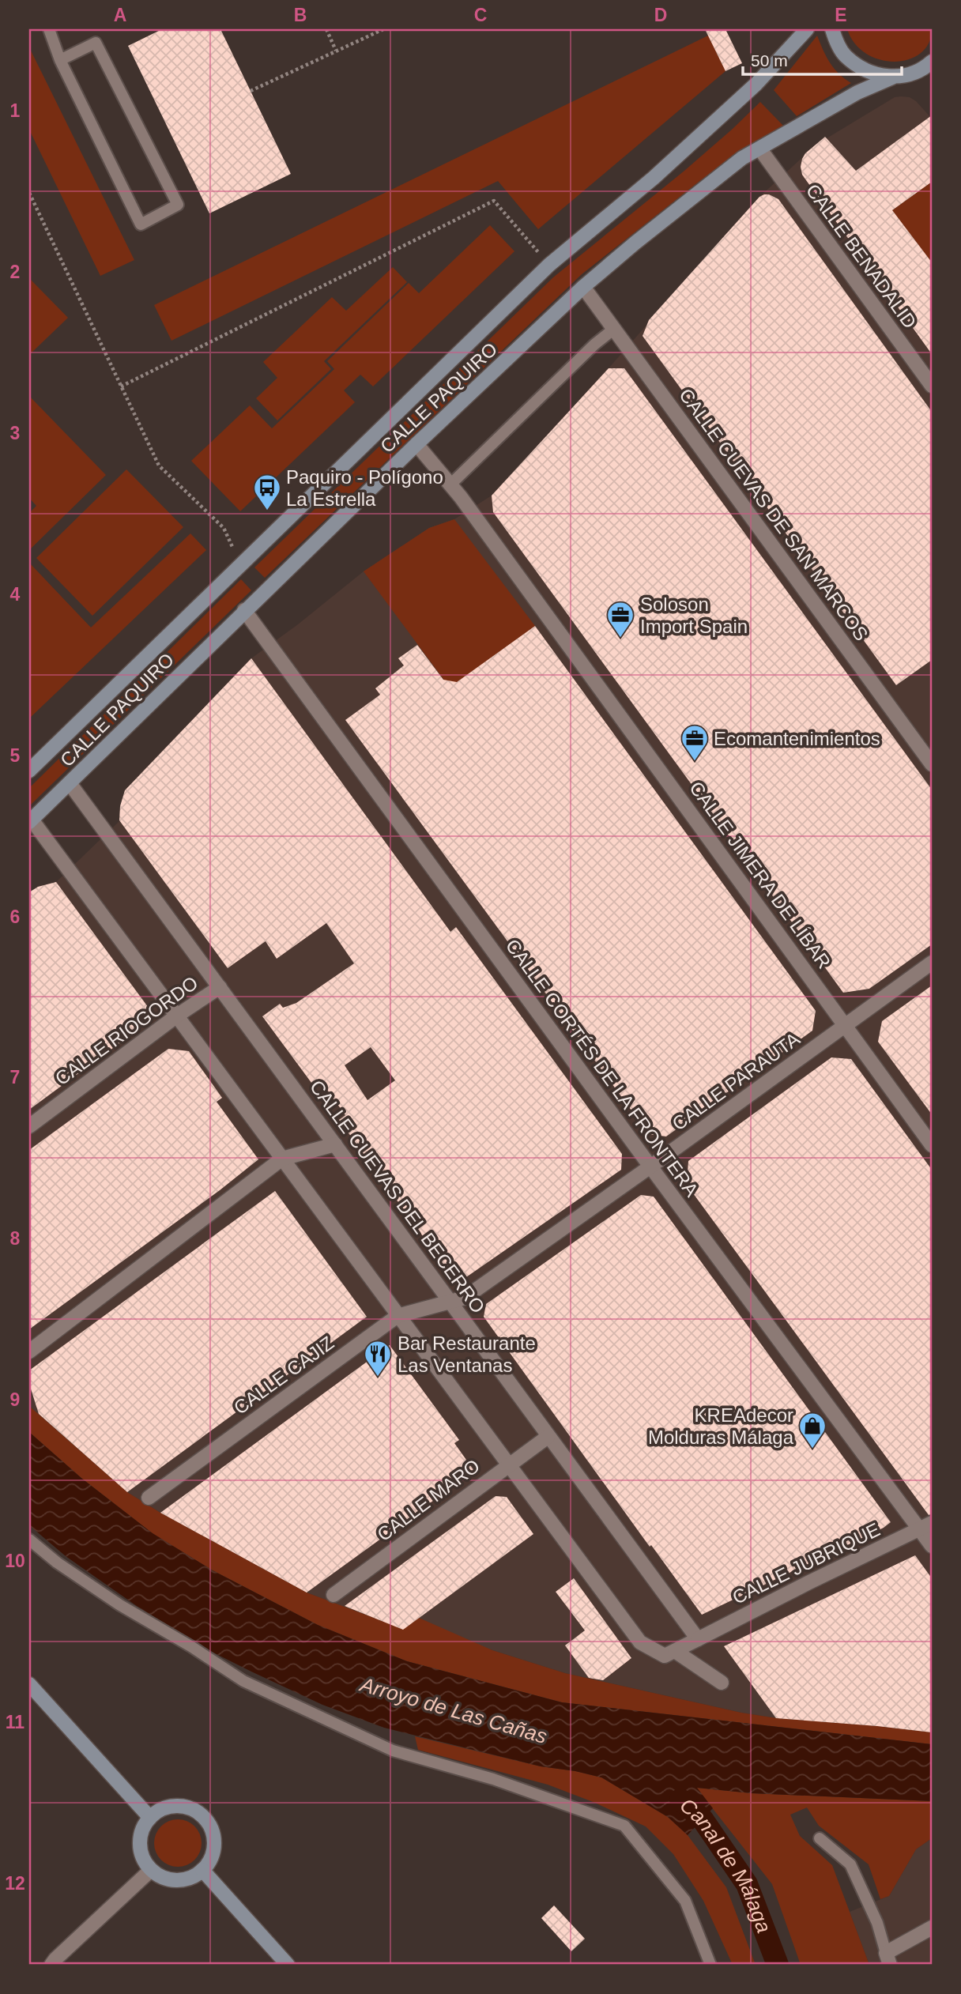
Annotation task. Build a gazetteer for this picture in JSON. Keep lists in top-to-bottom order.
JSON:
{
  "streets": {
    "main road": ["CALLE PAQUIRO"],
    "street": [
      "CALLE BENADALID",
      "CALLE CUEVAS DE SAN MARCOS",
      "CALLE JIMERA DE LÍBAR",
      "CALLE RIOGORDO",
      "CALLE CORTÉS DE LA FRONTERA",
      "CALLE PARAUTA",
      "CALLE CUEVAS DEL BECERRO",
      "CALLE CAJIZ",
      "CALLE MARO",
      "CALLE JUBRIQUE"
    ]
  },
  "crossings": [
    ["CALLE BENADALID", "CALLE PAQUIRO"],
    ["CALLE PAQUIRO", "CALLE CUEVAS DE SAN MARCOS"],
    ["CALLE PAQUIRO", "CALLE JIMERA DE LÍBAR"],
    ["CALLE PAQUIRO", "CALLE CORTÉS DE LA FRONTERA"],
    ["CALLE PAQUIRO", "CALLE CUEVAS DEL BECERRO"],
    ["CALLE JIMERA DE LÍBAR", "CALLE PARAUTA"],
    ["CALLE RIOGORDO", "CALLE CUEVAS DEL BECERRO"],
    ["CALLE CORTÉS DE LA FRONTERA", "CALLE PARAUTA"],
    ["CALLE CORTÉS DE LA FRONTERA", "CALLE JUBRIQUE"],
    ["CALLE PARAUTA", "CALLE CUEVAS DEL BECERRO"],
    ["CALLE PARAUTA", "CALLE CAJIZ"],
    ["CALLE CUEVAS DEL BECERRO", "CALLE CAJIZ"],
    ["CALLE CUEVAS DEL BECERRO", "CALLE MARO"],
    ["CALLE CUEVAS DEL BECERRO", "CALLE JUBRIQUE"]
  ],
  "water": ["Arroyo de Las Cañas", "Canal de Málaga"],
  "places": {
    "bus stop": ["Paquiro - Polígono La Estrella"],
    "office": ["Soloson Import Spain", "Ecomantenimientos"],
    "restaurant": ["Bar Restaurante Las Ventanas"],
    "shop": ["KREAdecor Molduras Málaga"]
  },
  "scale_bar": "50 m",
  "grid": {
    "columns": [
      "A",
      "B",
      "C",
      "D",
      "E"
    ],
    "rows": [
      "1",
      "2",
      "3",
      "4",
      "5",
      "6",
      "7",
      "8",
      "9",
      "10",
      "11",
      "12"
    ]
  }
}
